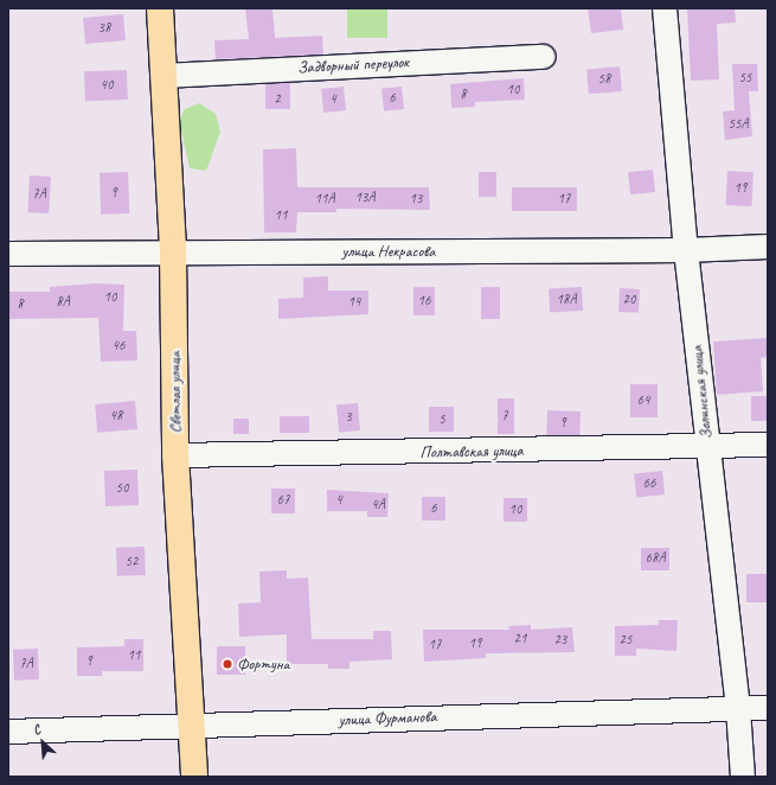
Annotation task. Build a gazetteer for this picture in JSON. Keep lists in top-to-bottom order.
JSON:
{
  "streets": {
    "main road": ["Светлая улица"],
    "street": [
      "Задворный переулок",
      "улица Некрасова",
      "Золинская улица",
      "Полтавская улица",
      "улица Фурманова"
    ]
  },
  "crossings": [
    ["Задворный переулок", "Светлая улица"],
    ["улица Некрасова", "Светлая улица"],
    ["улица Некрасова", "Золинская улица"],
    ["Светлая улица", "Полтавская улица"],
    ["Светлая улица", "улица Фурманова"],
    ["Золинская улица", "Полтавская улица"],
    ["Золинская улица", "улица Фурманова"]
  ],
  "places": ["Фортуна"],
  "house_numbers": [
    "38",
    "55",
    "58",
    "40",
    "10",
    "8",
    "6",
    "2",
    "4",
    "55А",
    "19",
    "9",
    "7А",
    "13А",
    "11А",
    "13",
    "17",
    "11",
    "10",
    "18А",
    "20",
    "16",
    "8А",
    "14",
    "8",
    "46",
    "64",
    "48",
    "7",
    "3",
    "5",
    "9",
    "66",
    "50",
    "67",
    "4",
    "4А",
    "6",
    "10",
    "68А",
    "52",
    "21",
    "23",
    "25",
    "19",
    "17",
    "11",
    "9",
    "7А"
  ],
  "north": "top left"
}
